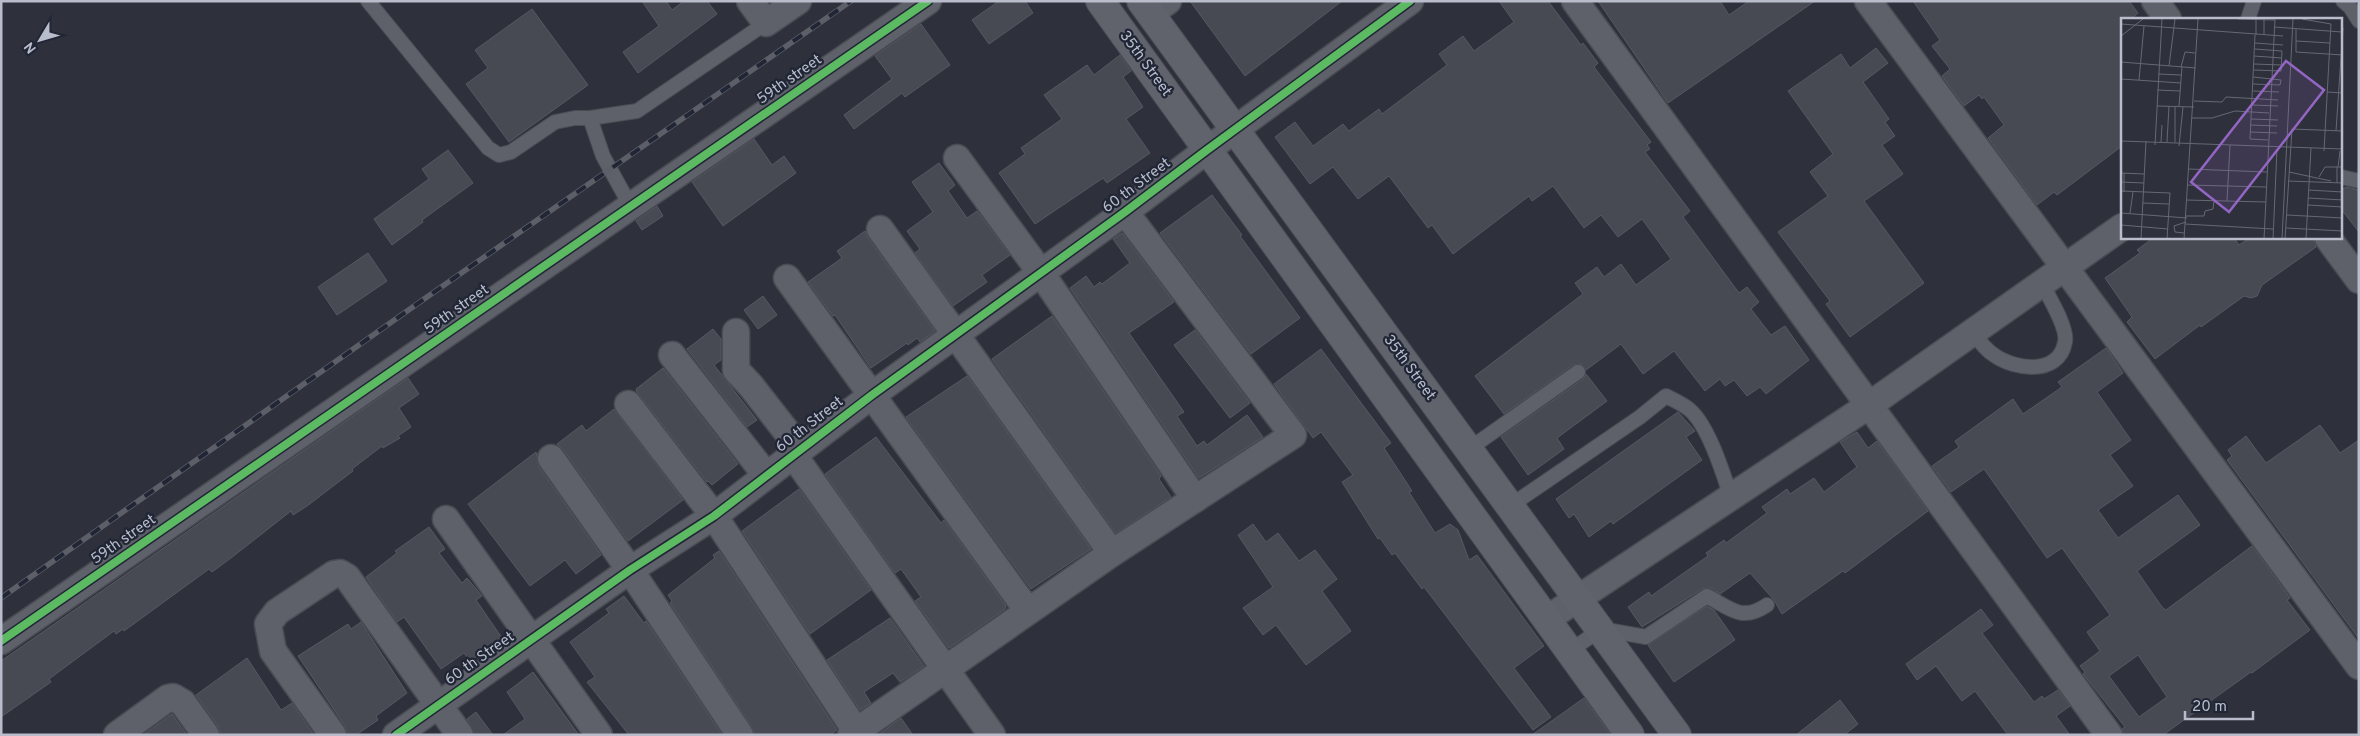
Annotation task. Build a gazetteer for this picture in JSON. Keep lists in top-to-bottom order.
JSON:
{
  "streets": {
    "main road": ["35th Street"],
    "street": ["59th street", "60 th Street"]
  },
  "crossings": [
    ["35th Street", "60 th Street"]
  ],
  "scale_bar": "20 m",
  "north": "bottom left"
}
